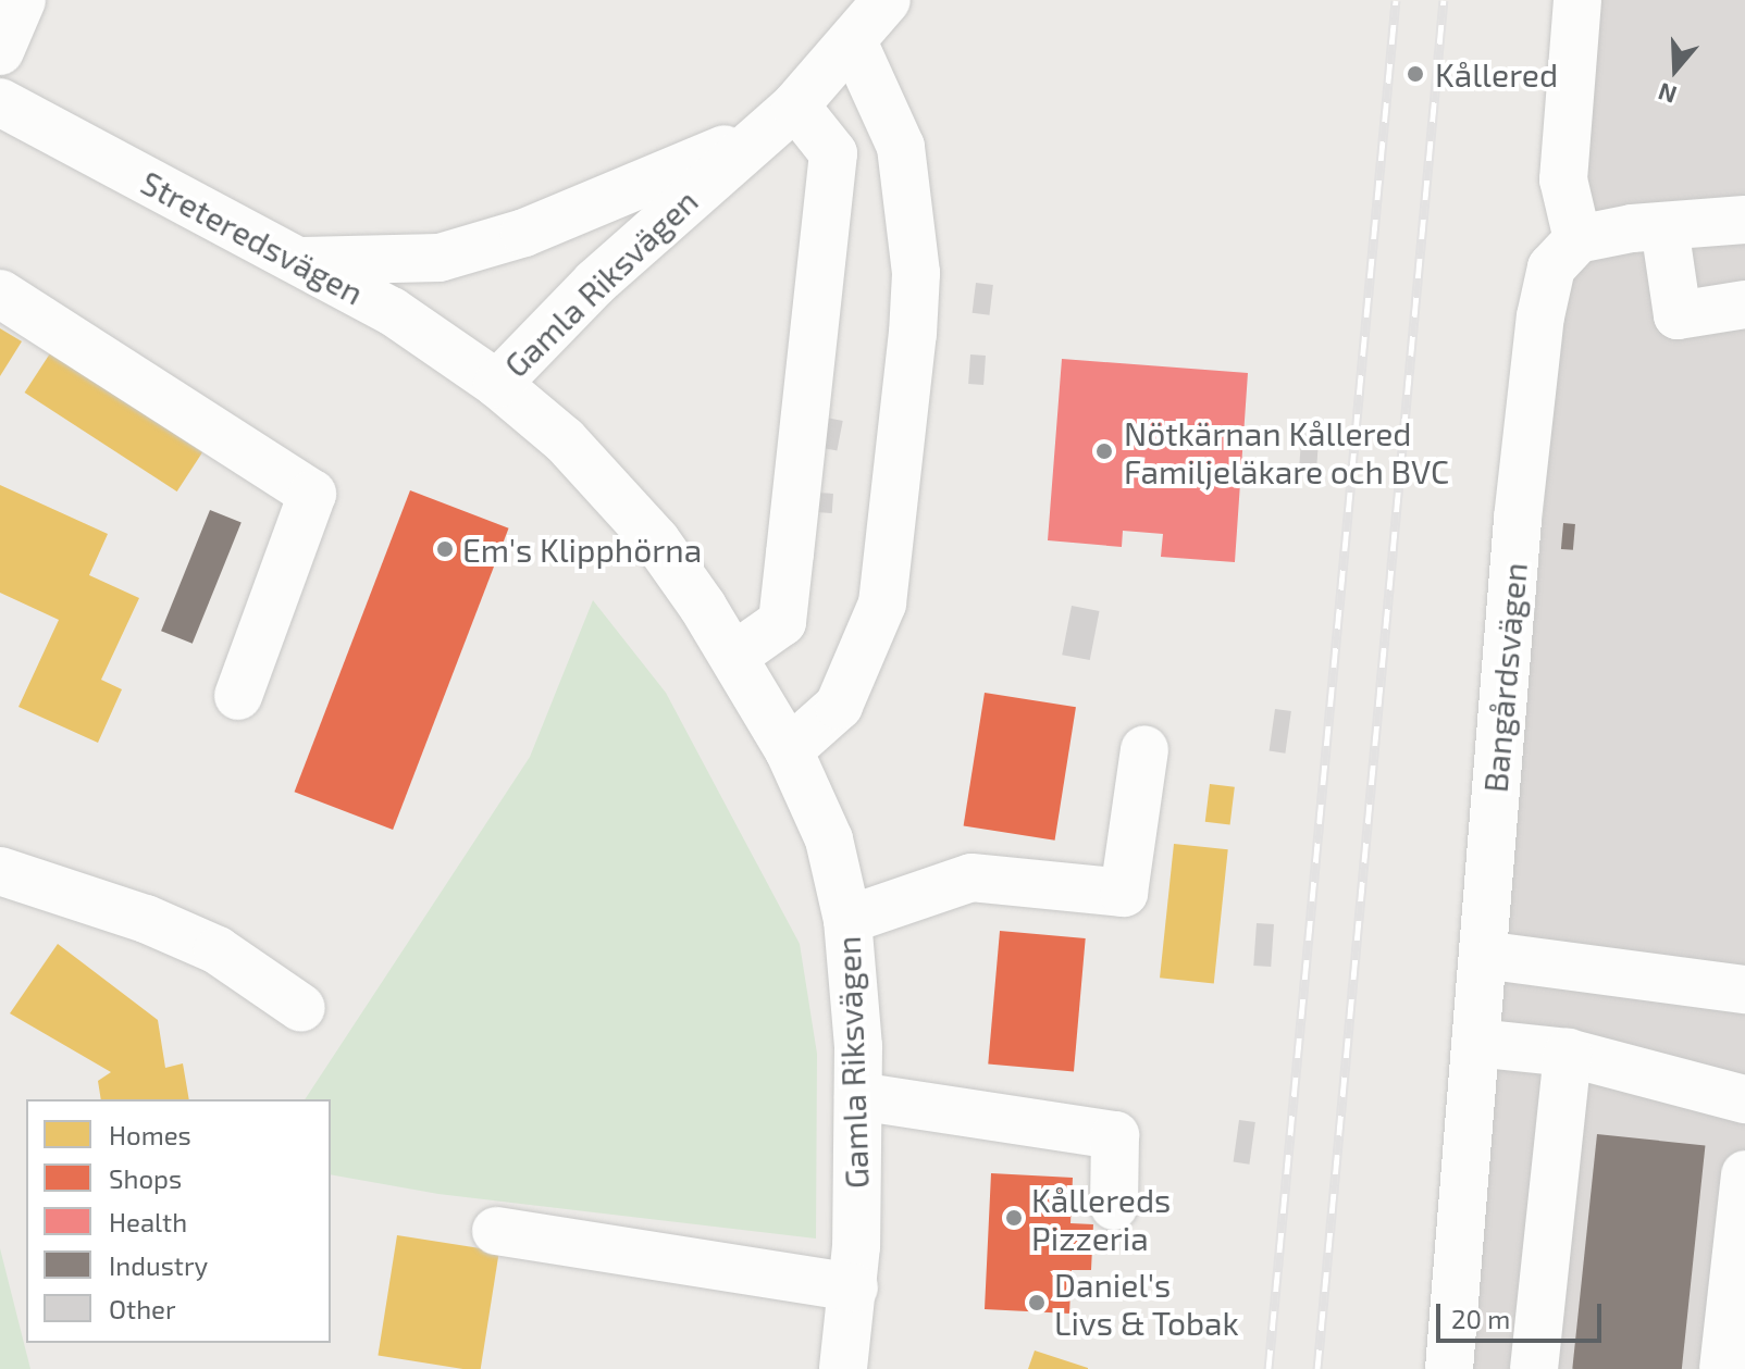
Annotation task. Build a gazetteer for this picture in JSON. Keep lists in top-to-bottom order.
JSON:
{
  "streets": {
    "street": ["Streteredsvägen", "Gamla Riksvägen", "Bangårdsvägen"]
  },
  "crossings": [
    ["Streteredsvägen", "Gamla Riksvägen"]
  ],
  "places": [
    "Kållered",
    "Nötkärnan Kållered Familjeläkare och BVC",
    "Em's Klipphörna",
    "Kållereds Pizzeria",
    "Daniel's Livs & Tobak"
  ],
  "legend": [
    "Homes",
    "Shops",
    "Health",
    "Industry",
    "Other"
  ],
  "scale_bar": "20 m",
  "north": "bottom"
}
